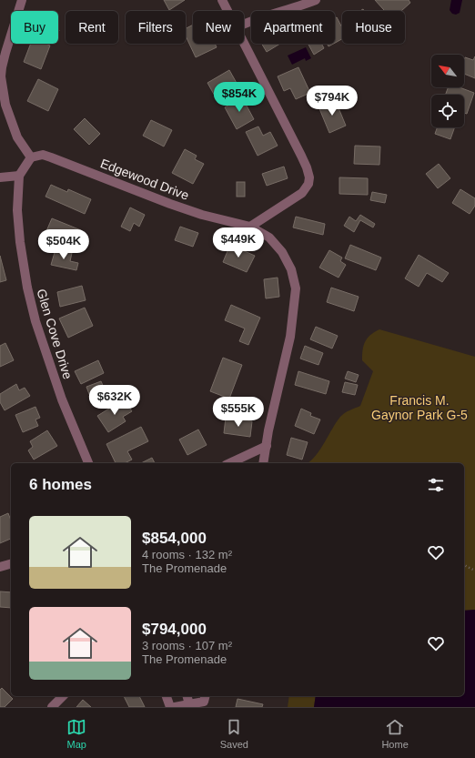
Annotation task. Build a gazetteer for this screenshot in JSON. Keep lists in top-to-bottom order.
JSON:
{
  "streets": {
    "street": ["Edgewood Drive", "Glen Cove Drive"]
  },
  "parks": ["Francis M. Gaynor Park G-5"],
  "north": "top left",
  "page": {
    "chip": [
      "Buy",
      "Rent",
      "Filters",
      "New",
      "Apartment",
      "House"
    ],
    "price": [
      "$854K",
      "$794K",
      "$449K",
      "$504K",
      "$632K",
      "$555K"
    ],
    "heading": "6 homes",
    "list": [
      {
        "name": "$854,000",
        "note": "4 rooms · 132 m² · The Promenade"
      },
      {
        "name": "$794,000",
        "note": "3 rooms · 107 m² · The Promenade"
      }
    ],
    "tabs": ["Map", "Saved", "Home"]
  }
}
